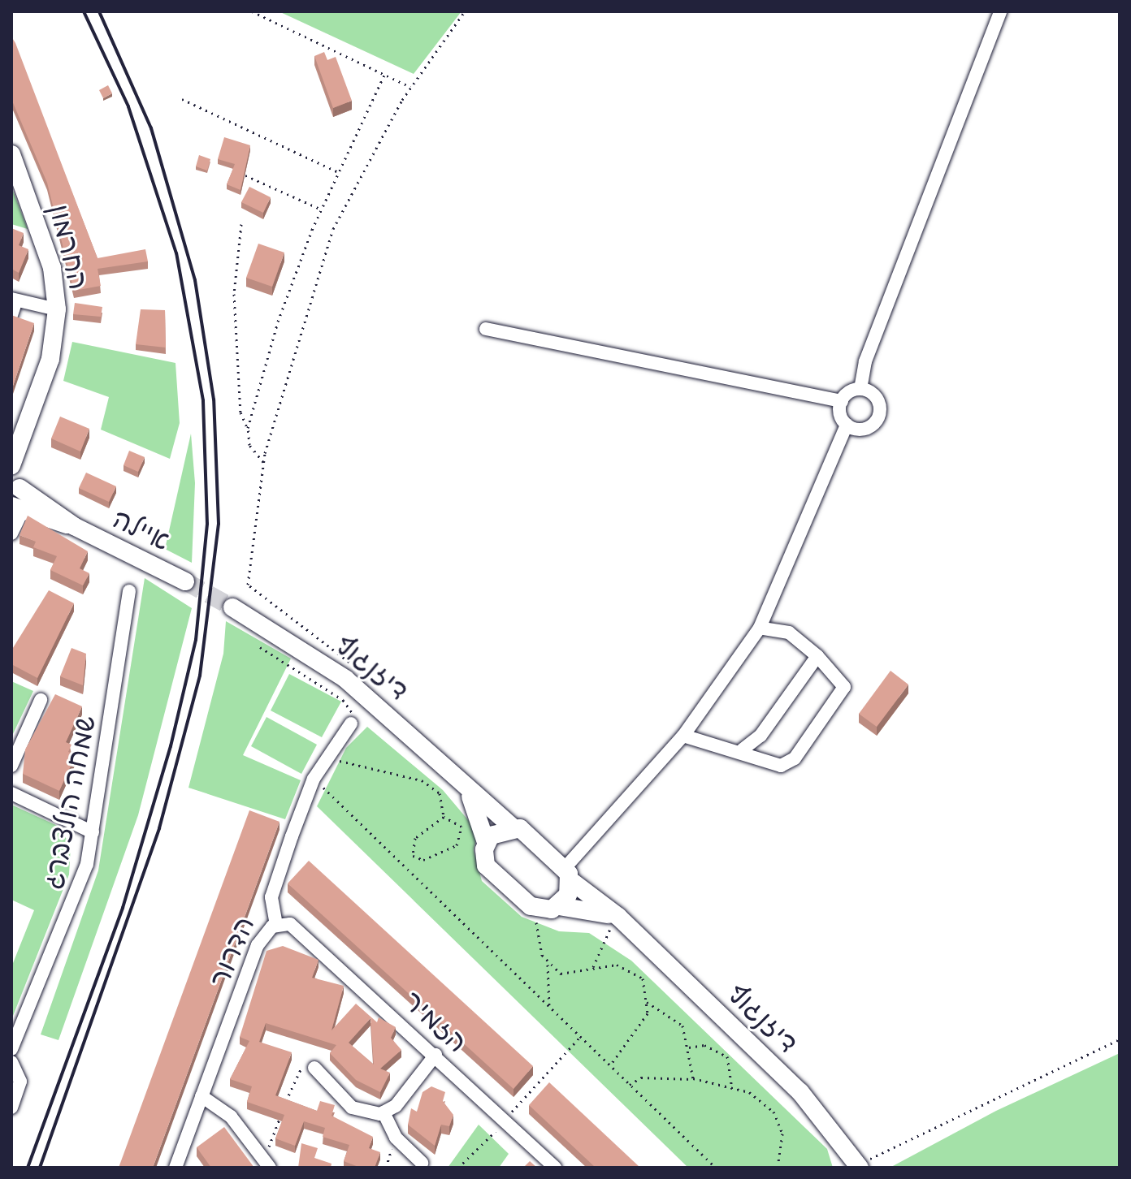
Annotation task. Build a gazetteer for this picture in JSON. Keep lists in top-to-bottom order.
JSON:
{
  "streets": {
    "street": [
      "החרמון",
      "איילה",
      "דיזנגוף",
      "שמחה הולצברג",
      "הדרור",
      "הזמיר"
    ]
  },
  "crossings": [
    ["הדרור", "הזמיר"]
  ]
}
